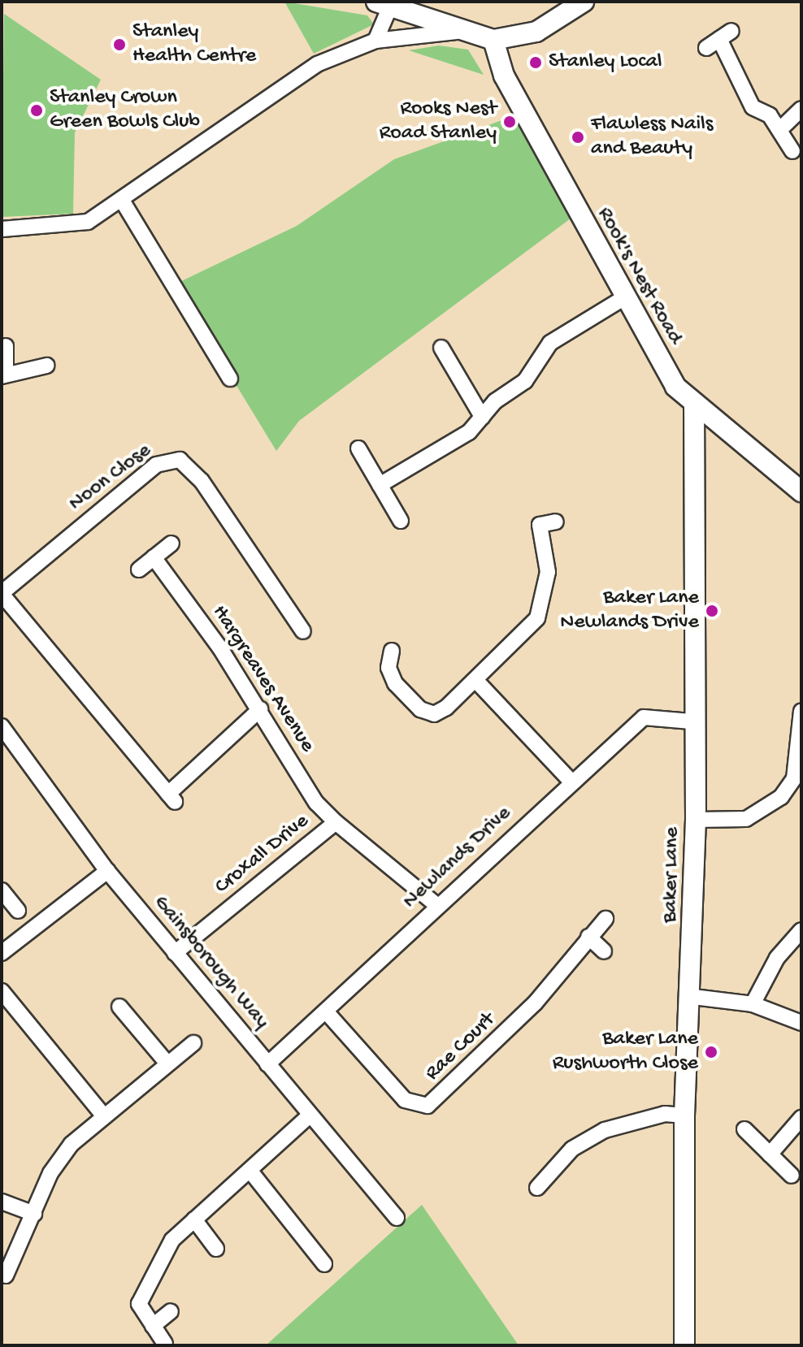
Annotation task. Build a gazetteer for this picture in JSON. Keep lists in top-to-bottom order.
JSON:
{
  "streets": {
    "street": [
      "Rook's Nest Road",
      "Noon Close",
      "Hargreaves Avenue",
      "Croxall Drive",
      "Newlands Drive",
      "Baker Lane",
      "Gainsborough Way",
      "Rae Court"
    ]
  },
  "crossings": [
    ["Rook's Nest Road", "Baker Lane"],
    ["Hargreaves Avenue", "Croxall Drive"],
    ["Croxall Drive", "Newlands Drive"],
    ["Croxall Drive", "Gainsborough Way"],
    ["Newlands Drive", "Baker Lane"],
    ["Newlands Drive", "Gainsborough Way"],
    ["Newlands Drive", "Rae Court"]
  ],
  "places": [
    "Stanley Health Centre",
    "Stanley Local",
    "Stanley Crown Green Bowls Club",
    "Rooks Nest Road Stanley",
    "Flawless Nails and Beauty",
    "Baker Lane Newlands Drive",
    "Baker Lane Rushworth Close"
  ]
}
